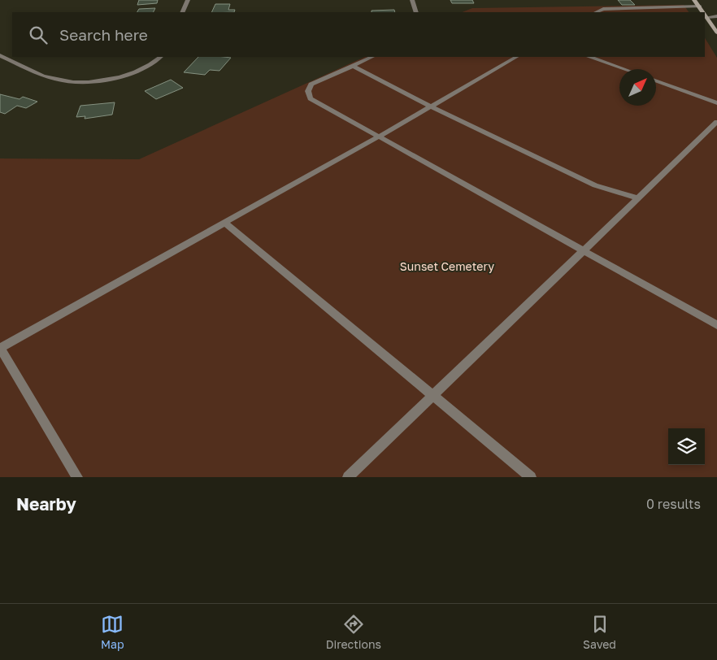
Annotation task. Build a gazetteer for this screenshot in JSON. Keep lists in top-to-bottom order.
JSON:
{
  "parks": ["Sunset Cemetery"],
  "north": "top right",
  "page": {
    "search": "Search here",
    "heading": ["Nearby", "0 results"],
    "nav": ["Map", "Directions", "Saved"]
  }
}
